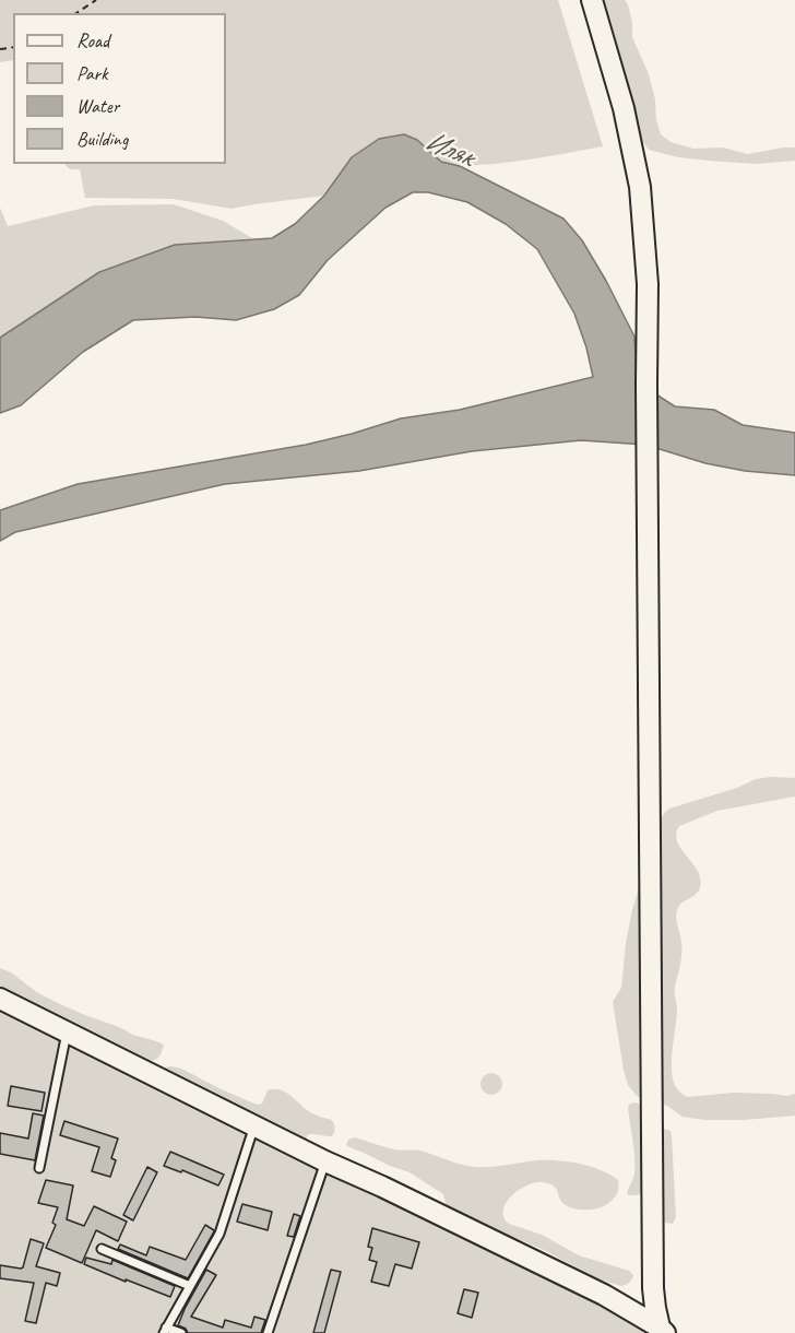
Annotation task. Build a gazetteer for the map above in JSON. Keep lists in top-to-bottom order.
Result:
{
  "water": ["Иляк"],
  "legend": [
    "Road",
    "Park",
    "Water",
    "Building"
  ]
}
